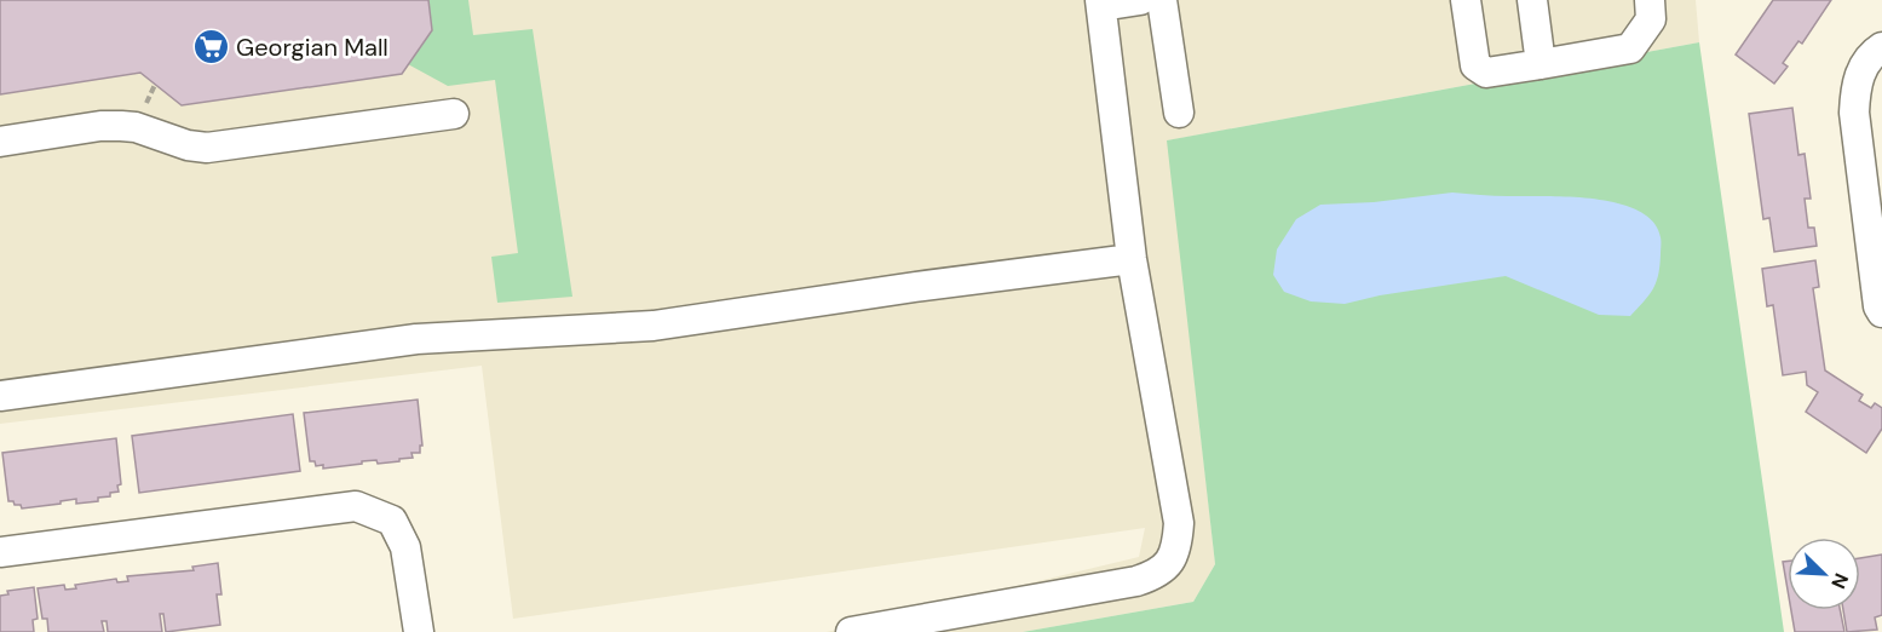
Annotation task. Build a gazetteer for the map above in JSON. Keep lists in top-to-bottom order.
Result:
{
  "places": {
    "supermarket": ["Georgian Mall"]
  },
  "north": "bottom right"
}
